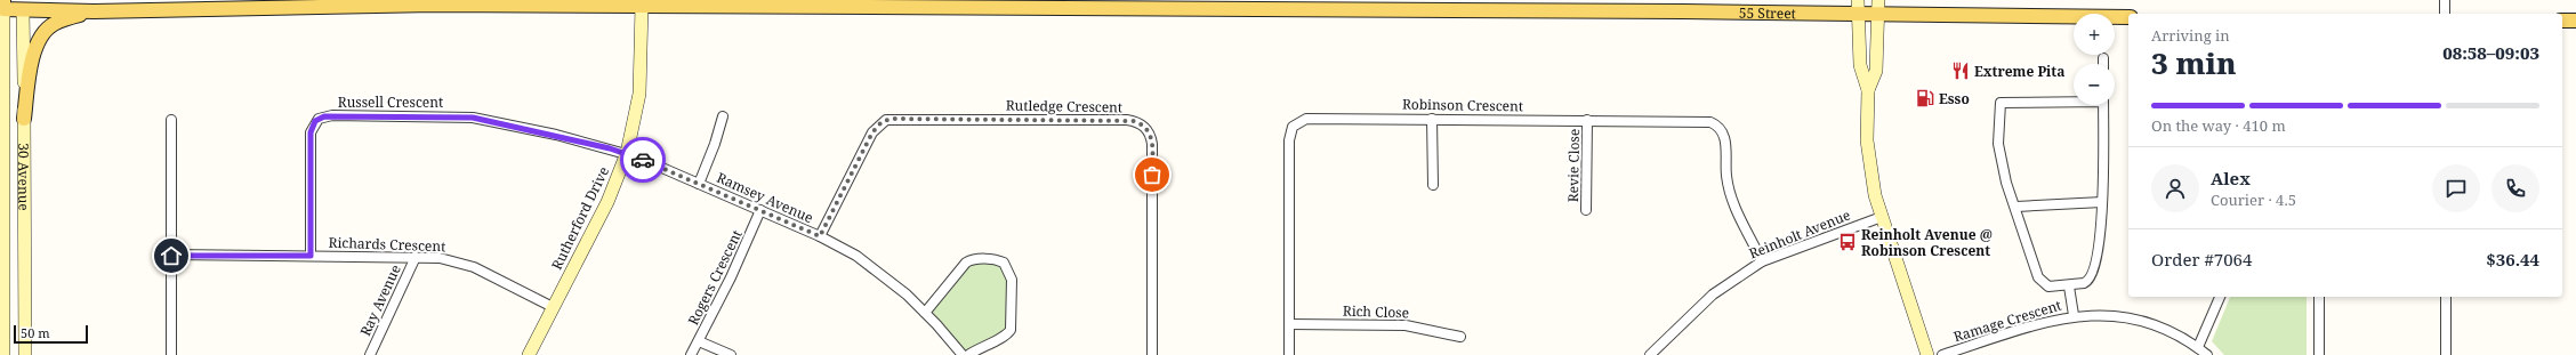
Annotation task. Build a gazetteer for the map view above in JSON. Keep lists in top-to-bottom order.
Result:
{
  "streets": {
    "main road": ["55 Street"],
    "street": [
      "Russell Crescent",
      "Robinson Crescent",
      "Rutledge Crescent",
      "Revie Close",
      "30 Avenue",
      "Ramsey Avenue",
      "Rutherford Drive",
      "Reinholt Avenue",
      "Richards Crescent",
      "Rogers Crescent",
      "Ray Avenue",
      "Rich Close",
      "Ramage Crescent"
    ]
  },
  "crossings": [
    ["55 Street", "30 Avenue"],
    ["55 Street", "Rutherford Drive"],
    ["Russell Crescent", "Ramsey Avenue"],
    ["Russell Crescent", "Rutherford Drive"],
    ["Russell Crescent", "Richards Crescent"],
    ["Robinson Crescent", "Revie Close"],
    ["Robinson Crescent", "Reinholt Avenue"],
    ["Robinson Crescent", "Rich Close"],
    ["Rutledge Crescent", "Ramsey Avenue"],
    ["Ramsey Avenue", "Rutherford Drive"],
    ["Ramsey Avenue", "Rogers Crescent"],
    ["Rutherford Drive", "Richards Crescent"],
    ["Richards Crescent", "Ray Avenue"]
  ],
  "places": {
    "restaurant": ["Extreme Pita"],
    "fuel station": ["Esso"],
    "bus stop": ["Reinholt Avenue @ Robinson Crescent"]
  },
  "scale_bar": "50 m",
  "page": {
    "map_buttons": ["+", "−"],
    "heading": ["3 min", "Arriving in", "08:58–09:03"],
    "panel": [
      "Alex",
      "Courier · 4.5",
      "Order #7064",
      "$36.44"
    ],
    "bar": "On the way · 410 m",
    "scale": "50 m"
  }
}
